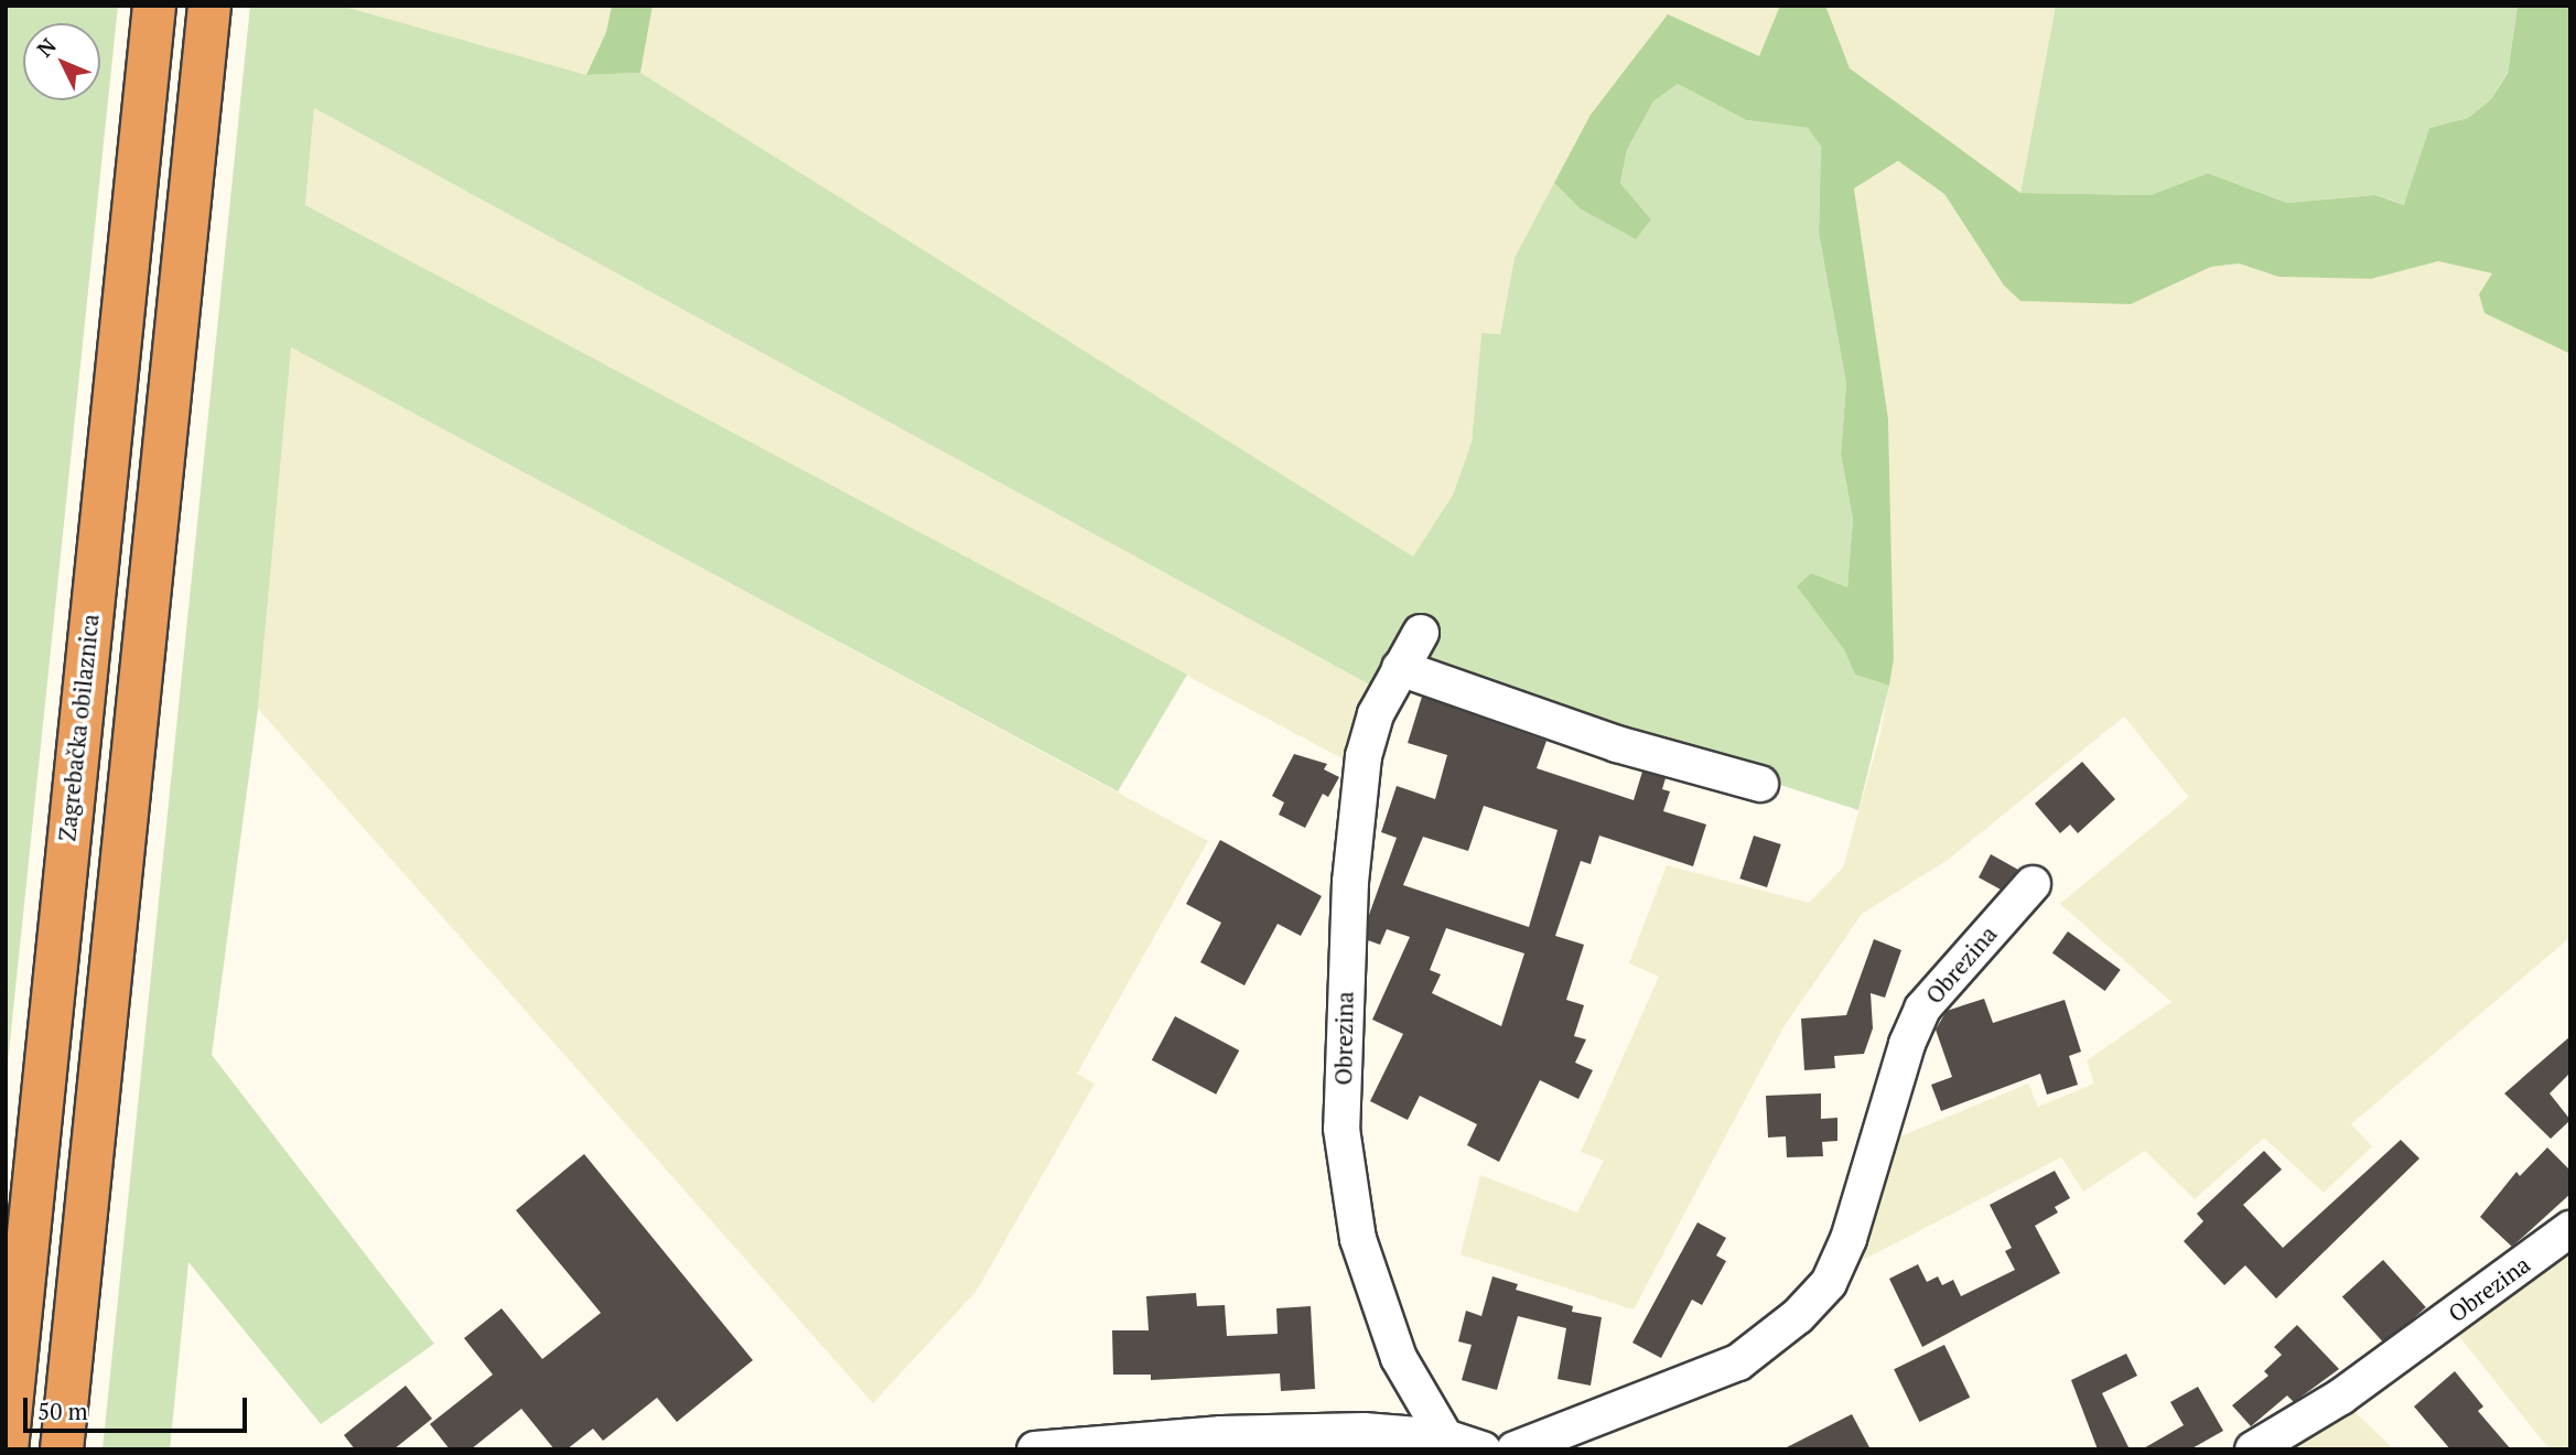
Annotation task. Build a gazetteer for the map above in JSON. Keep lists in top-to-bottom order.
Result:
{
  "streets": {
    "highway": ["Zagrebačka obilaznica"],
    "street": ["Obrezina"]
  },
  "scale_bar": "50 m",
  "north": "top left"
}
